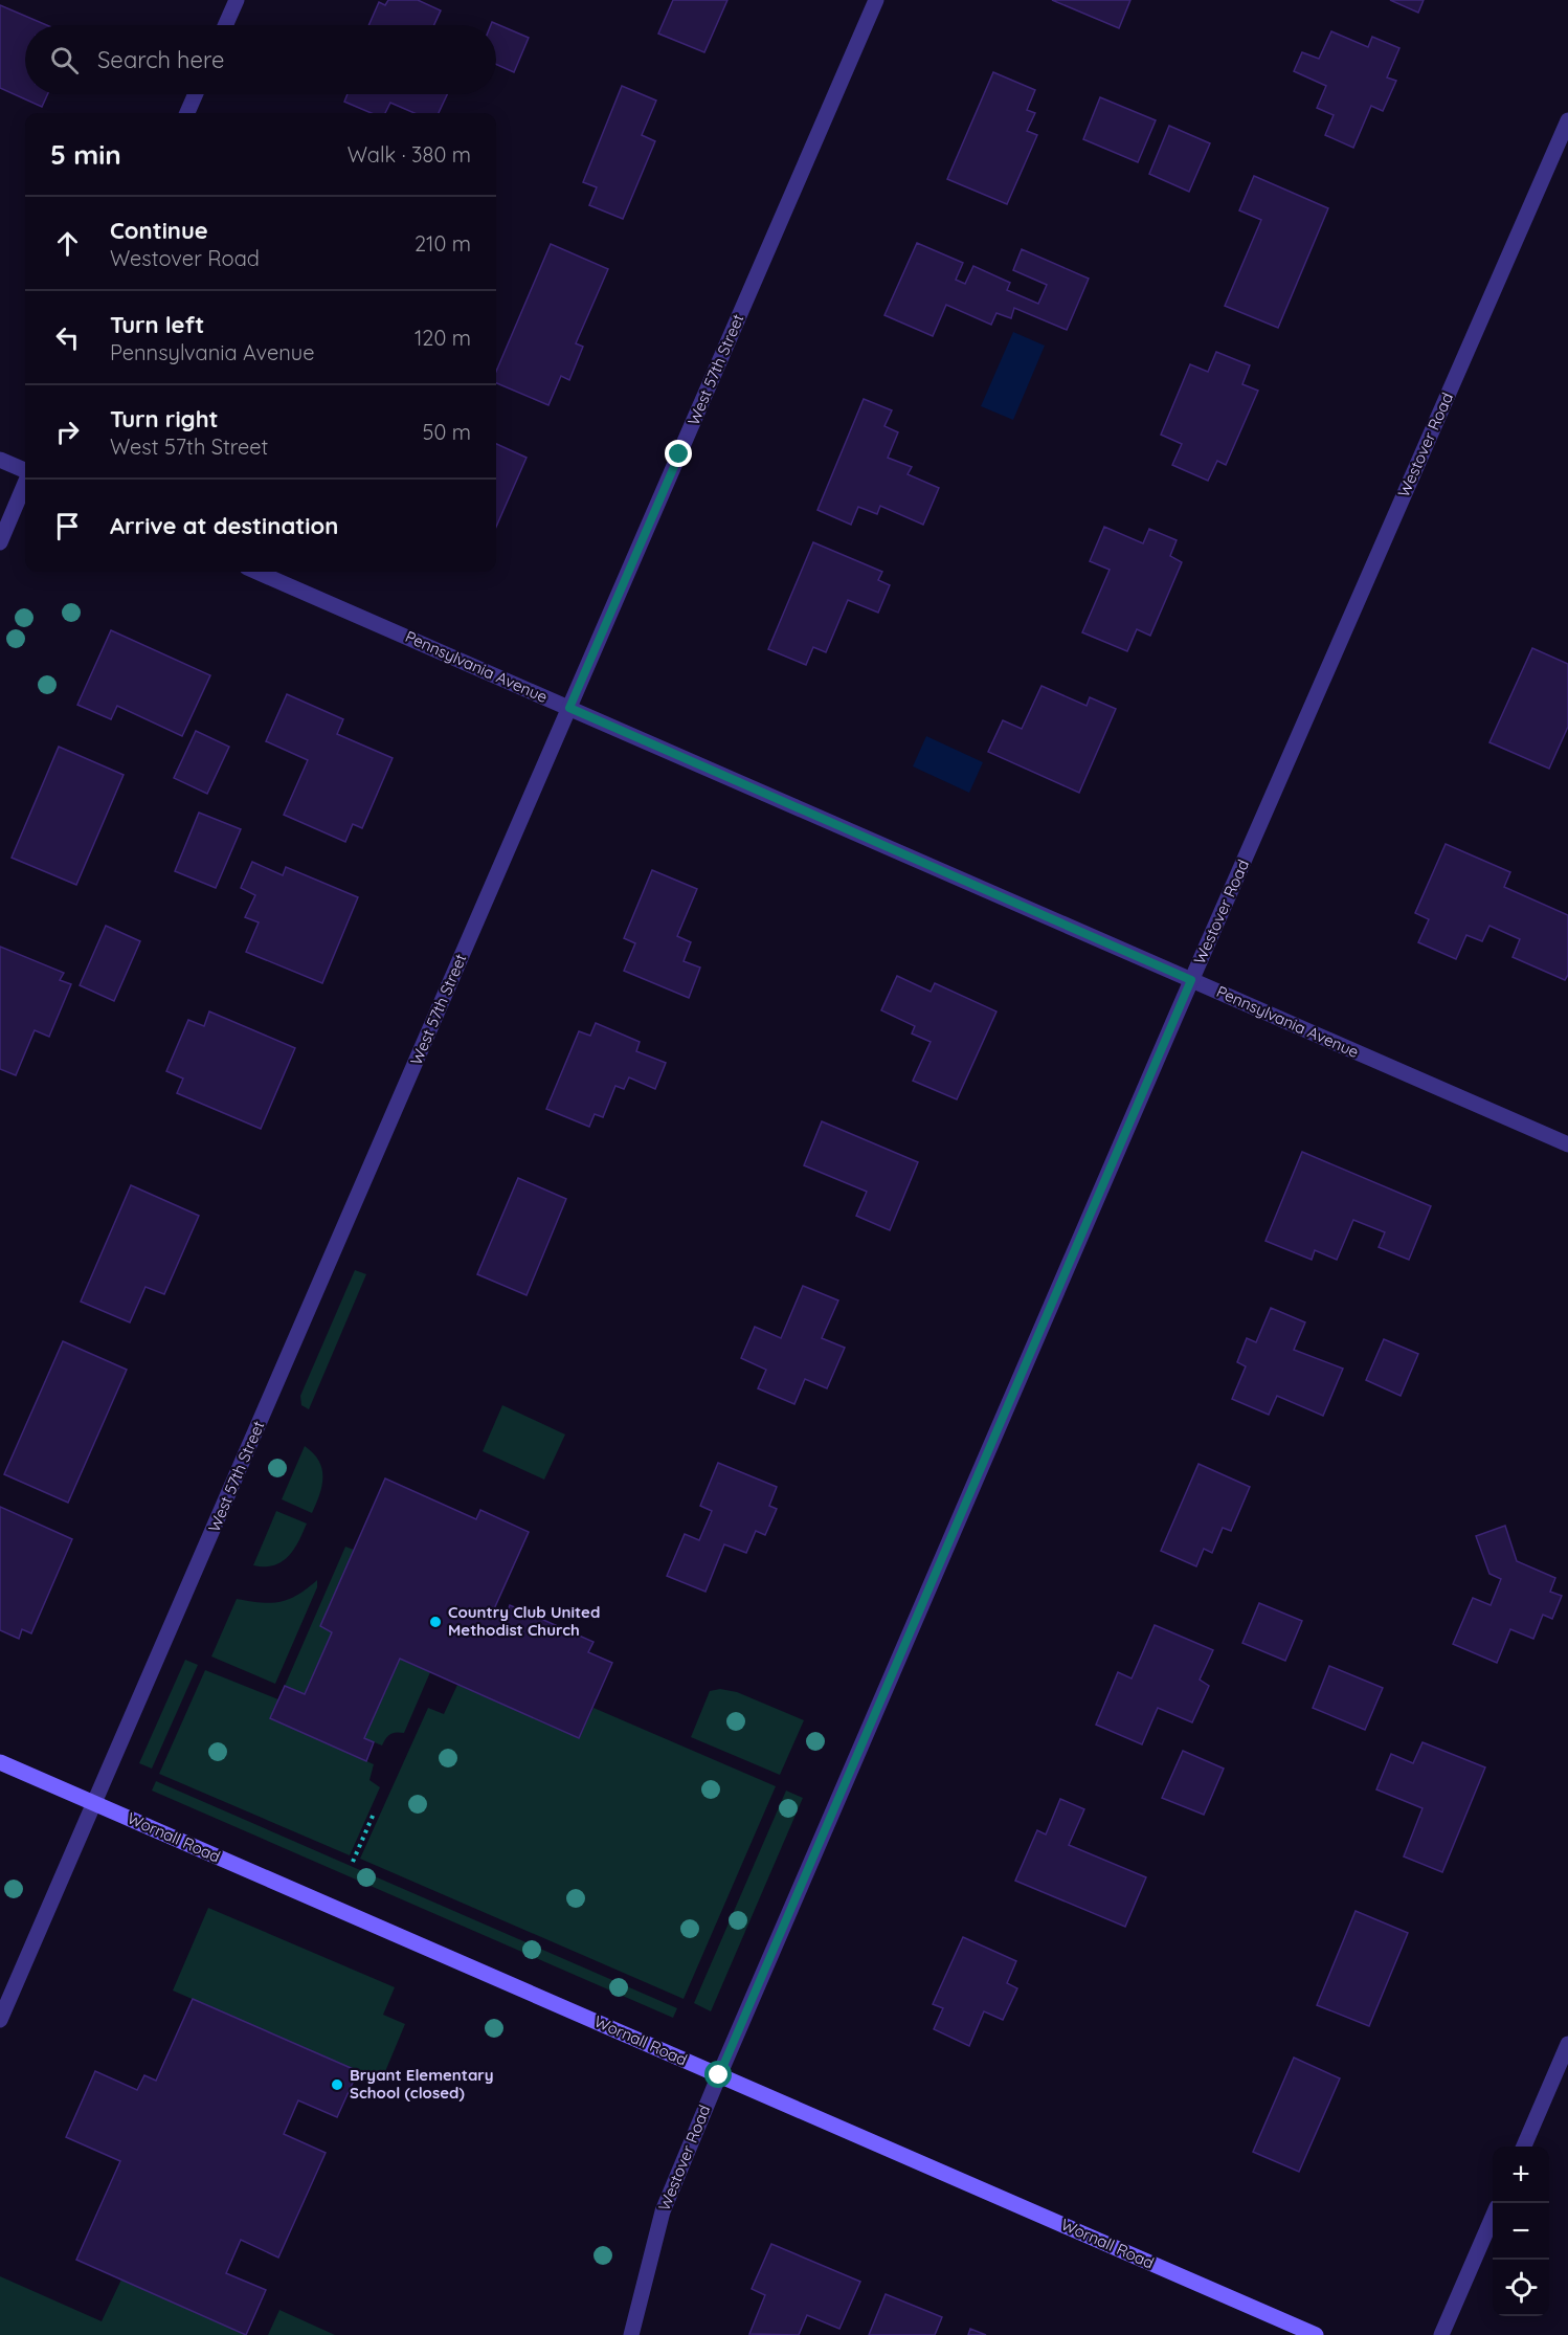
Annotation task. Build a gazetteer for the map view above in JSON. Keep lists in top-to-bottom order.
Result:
{
  "streets": {
    "main road": ["Wornall Road"],
    "street": ["West 57th Street", "Westover Road", "Pennsylvania Avenue"]
  },
  "crossings": [
    ["West 57th Street", "Pennsylvania Avenue"],
    ["West 57th Street", "Wornall Road"],
    ["Westover Road", "Pennsylvania Avenue"],
    ["Westover Road", "Wornall Road"]
  ],
  "places": ["Country Club United Methodist Church", "Bryant Elementary School (closed)"],
  "page": {
    "search": "Search here",
    "heading": ["5 min", "Walk · 380 m"],
    "list": [
      ["Continue", "Westover Road", "210 m"],
      ["Turn left", "Pennsylvania Avenue", "120 m"],
      ["Turn right", "West 57th Street", "50 m"],
      "Arrive at destination"
    ],
    "map_buttons": ["+", "−"]
  }
}
